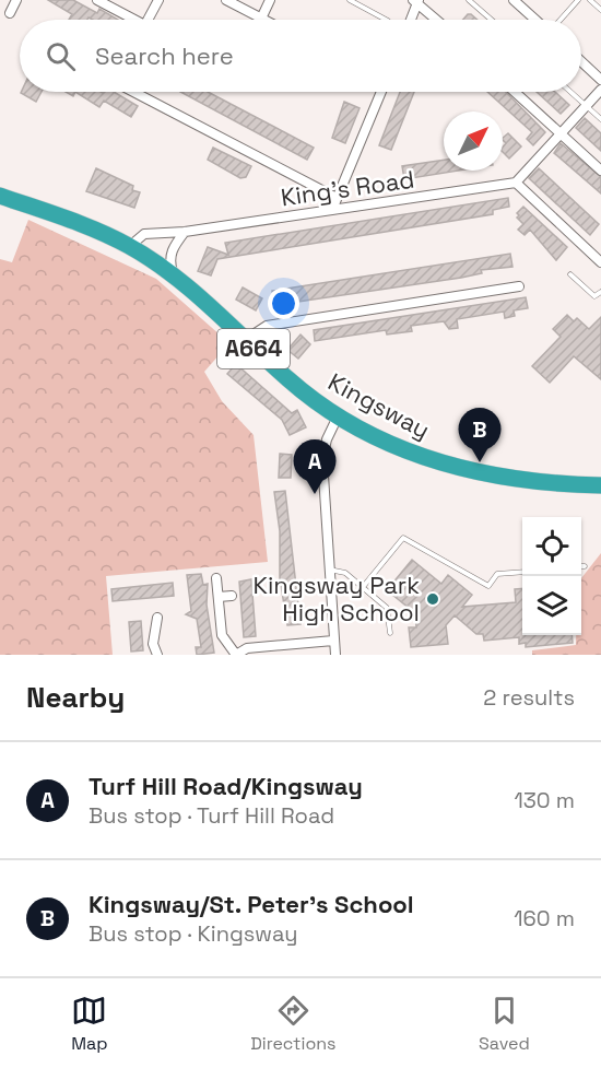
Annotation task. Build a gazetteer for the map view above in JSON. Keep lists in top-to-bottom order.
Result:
{
  "streets": {
    "highway": ["A664", "Kingsway"],
    "street": ["King's Road"]
  },
  "crossings": [
    ["King's Road", "Kingsway"]
  ],
  "places": ["Kingsway Park High School"],
  "north": "top right",
  "page": {
    "search": "Search here",
    "pins": ["B", "A"],
    "heading": ["Nearby", "2 results"],
    "list": [
      {
        "mark": "A",
        "name": "Turf Hill Road/Kingsway",
        "note": "Bus stop · Turf Hill Road",
        "value": "130 m"
      },
      {
        "mark": "B",
        "name": "Kingsway/St. Peter's School",
        "note": "Bus stop · Kingsway",
        "value": "160 m"
      }
    ],
    "nav": ["Map", "Directions", "Saved"]
  }
}
